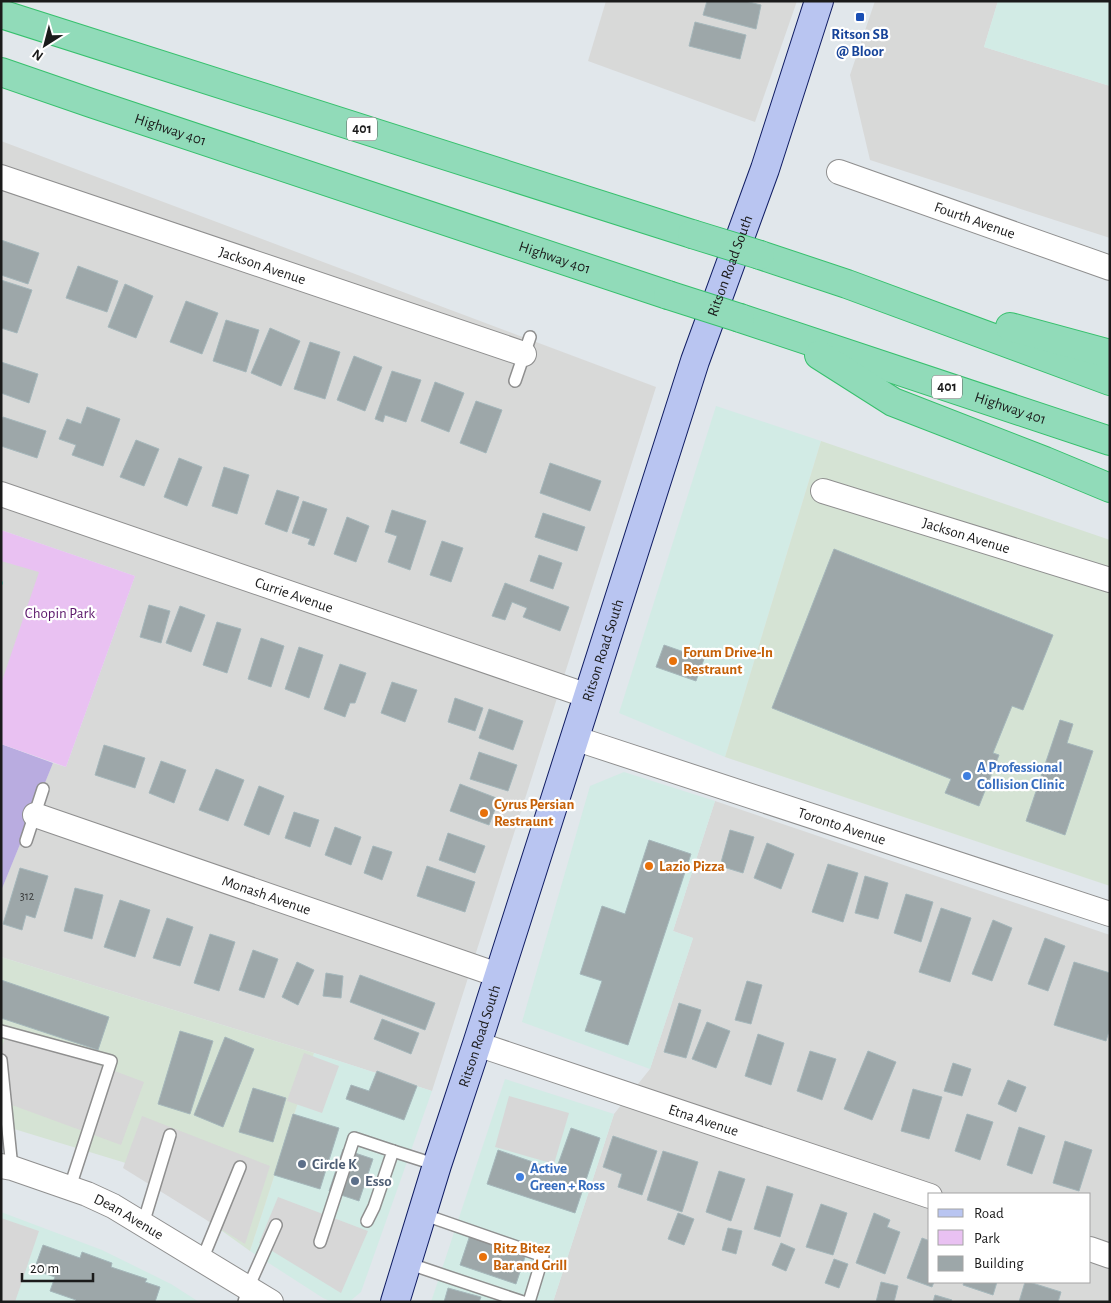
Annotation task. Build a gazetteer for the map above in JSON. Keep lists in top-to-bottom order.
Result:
{
  "streets": {
    "highway": ["401", "Highway 401"],
    "main road": ["Ritson Road South"],
    "street": [
      "Fourth Avenue",
      "Jackson Avenue",
      "Currie Avenue",
      "Toronto Avenue",
      "Monash Avenue",
      "Etna Avenue",
      "Dean Avenue"
    ]
  },
  "crossings": [
    ["Ritson Road South", "Currie Avenue"],
    ["Ritson Road South", "Toronto Avenue"],
    ["Ritson Road South", "Monash Avenue"],
    ["Ritson Road South", "Etna Avenue"]
  ],
  "parks": ["Chopin Park"],
  "places": {
    "transit": ["Ritson SB @ Bloor"],
    "other": [
      "Forum Drive-In Restraunt",
      "A Professional Collision Clinic",
      "Cyrus Persian Restraunt",
      "Lazio Pizza",
      "Circle K",
      "Active Green + Ross",
      "Esso",
      "Ritz Bitez Bar and Grill"
    ]
  },
  "house_numbers": ["312"],
  "legend": ["Road", "Park", "Building"],
  "scale_bar": "20 m",
  "north": "bottom left"
}
